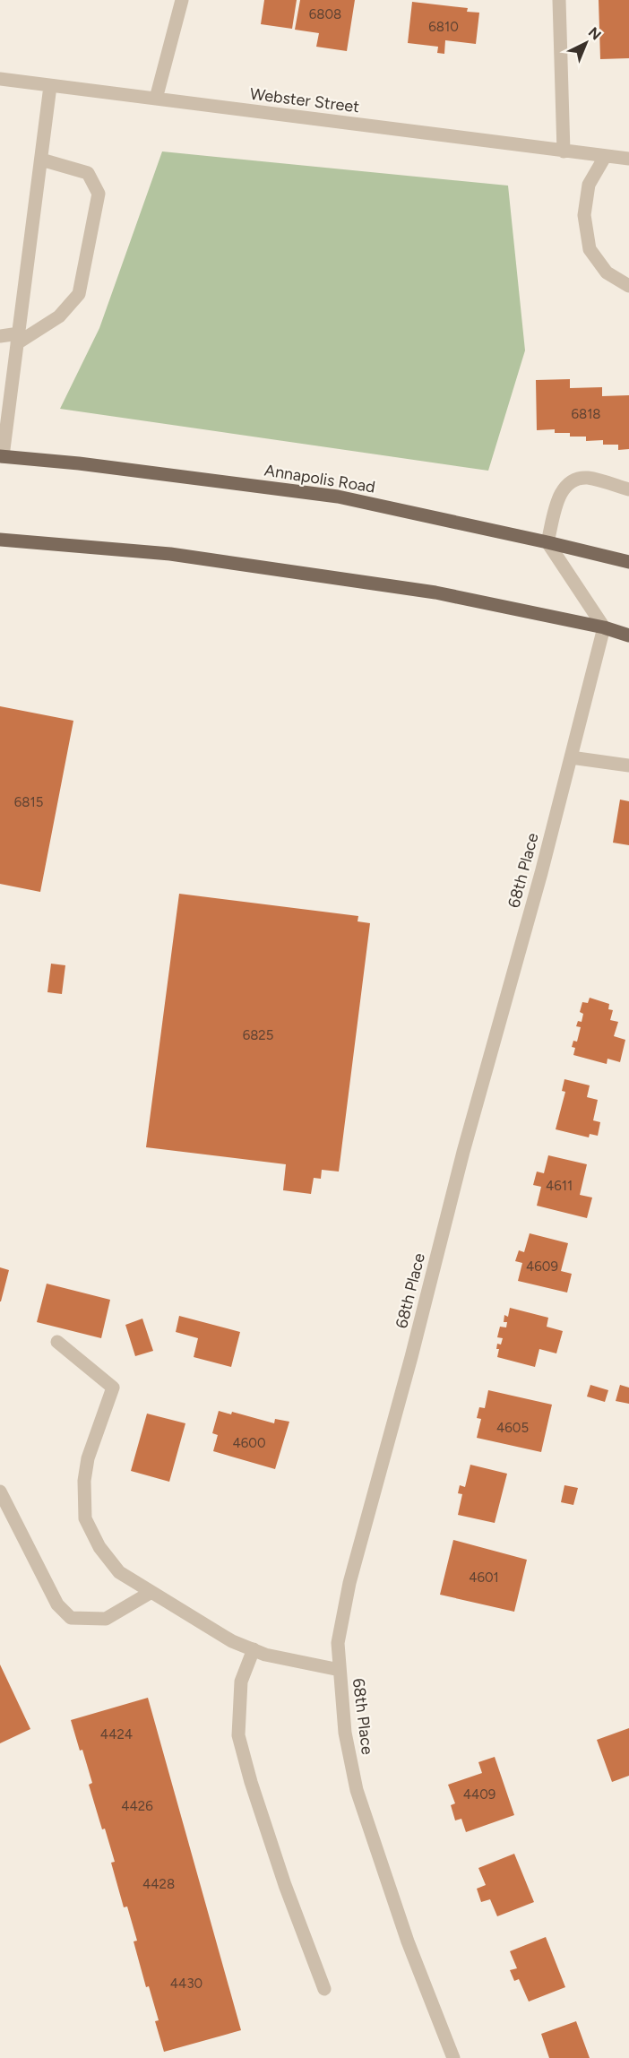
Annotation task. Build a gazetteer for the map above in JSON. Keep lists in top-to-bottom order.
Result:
{
  "streets": {
    "main road": ["Annapolis Road"],
    "street": ["Webster Street", "68th Place"]
  },
  "house_numbers": [
    "6808",
    "6810",
    "6818",
    "6815",
    "6825",
    "4611",
    "4609",
    "4605",
    "4600",
    "4601",
    "4424",
    "4409",
    "4426",
    "4428",
    "4430"
  ],
  "north": "top right"
}
